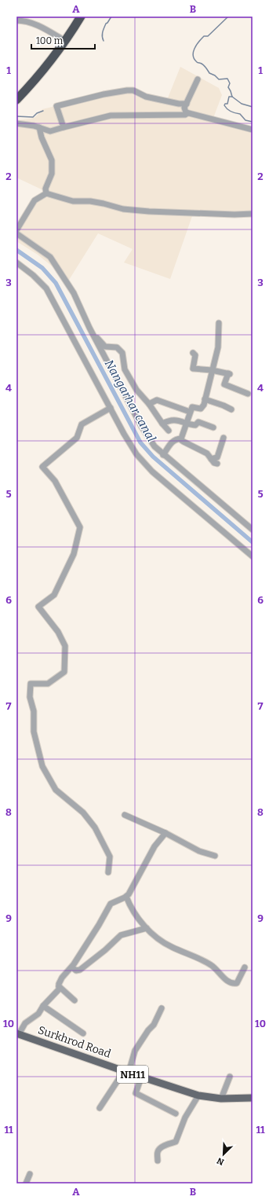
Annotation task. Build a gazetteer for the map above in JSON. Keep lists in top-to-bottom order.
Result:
{
  "streets": {
    "main road": ["Surkhrod Road", "NH11"]
  },
  "water": ["Nangarhar canal"],
  "scale_bar": "100 m",
  "north": "bottom left",
  "grid": {
    "columns": ["A", "B"],
    "rows": [
      "1",
      "2",
      "3",
      "4",
      "5",
      "6",
      "7",
      "8",
      "9",
      "10",
      "11"
    ]
  }
}
